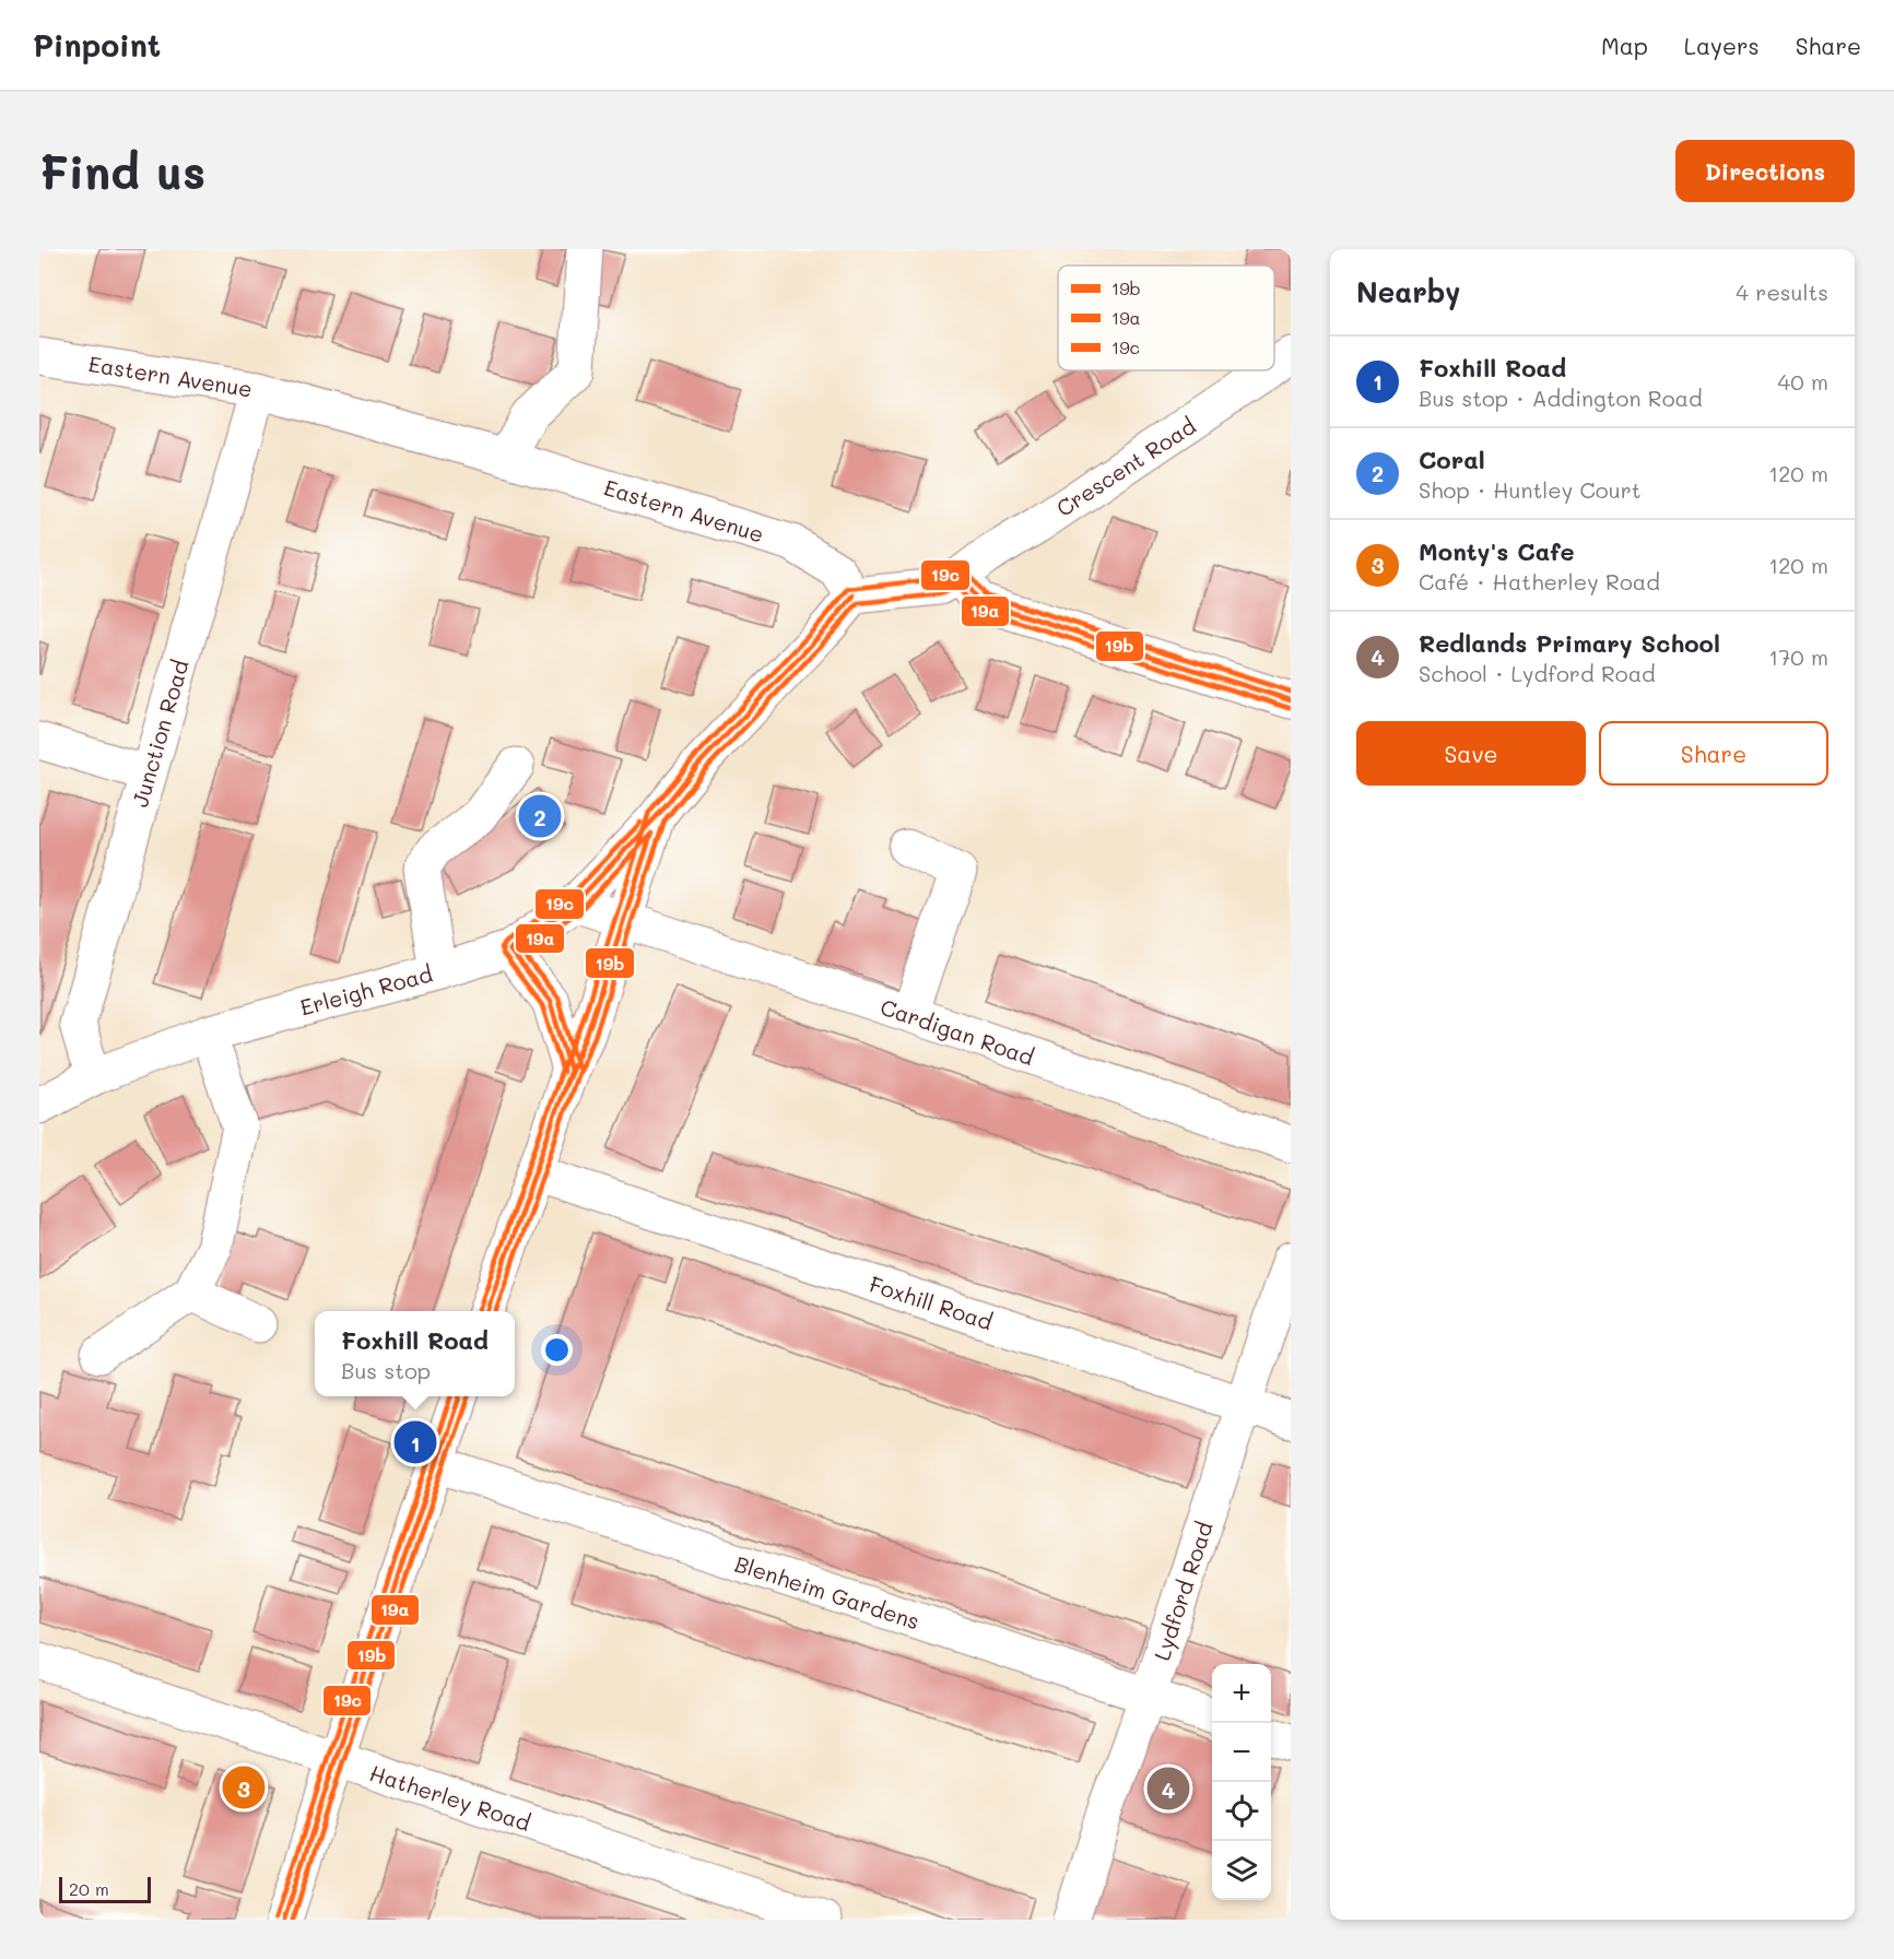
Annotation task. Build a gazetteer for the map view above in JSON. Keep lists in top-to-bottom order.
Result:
{
  "streets": {
    "street": [
      "Eastern Avenue",
      "Crescent Road",
      "Junction Road",
      "Erleigh Road",
      "Cardigan Road",
      "Foxhill Road",
      "Lydford Road",
      "Blenheim Gardens",
      "Hatherley Road"
    ]
  },
  "crossings": [
    ["Eastern Avenue", "Junction Road"],
    ["Eastern Avenue", "Erleigh Road"],
    ["Junction Road", "Erleigh Road"],
    ["Erleigh Road", "Cardigan Road"],
    ["Foxhill Road", "Lydford Road"],
    ["Lydford Road", "Blenheim Gardens"]
  ],
  "lines": ["transit line 19c", "transit line 19b", "transit line 19a"],
  "legend": ["19b", "19a", "19c"],
  "scale_bar": "20 m",
  "page": {
    "header": "Pinpoint",
    "nav": ["Map", "Layers", "Share"],
    "buttons": [
      "Directions",
      ["Save", "Share"]
    ],
    "title": "Find us",
    "heading": ["Nearby", "4 results"],
    "list": [
      {
        "mark": "1",
        "name": "Foxhill Road",
        "note": "Bus stop · Addington Road",
        "value": "40 m"
      },
      {
        "mark": "2",
        "name": "Coral",
        "note": "Shop · Huntley Court",
        "value": "120 m"
      },
      {
        "mark": "3",
        "name": "Monty's Cafe",
        "note": "Café · Hatherley Road",
        "value": "120 m"
      },
      {
        "mark": "4",
        "name": "Redlands Primary School",
        "note": "School · Lydford Road",
        "value": "170 m"
      }
    ],
    "pins": [
      "2",
      "1",
      "3",
      "4"
    ],
    "popup": ["Foxhill Road", "Bus stop"],
    "map_buttons": ["+", "−"],
    "scale": "20 m"
  }
}
